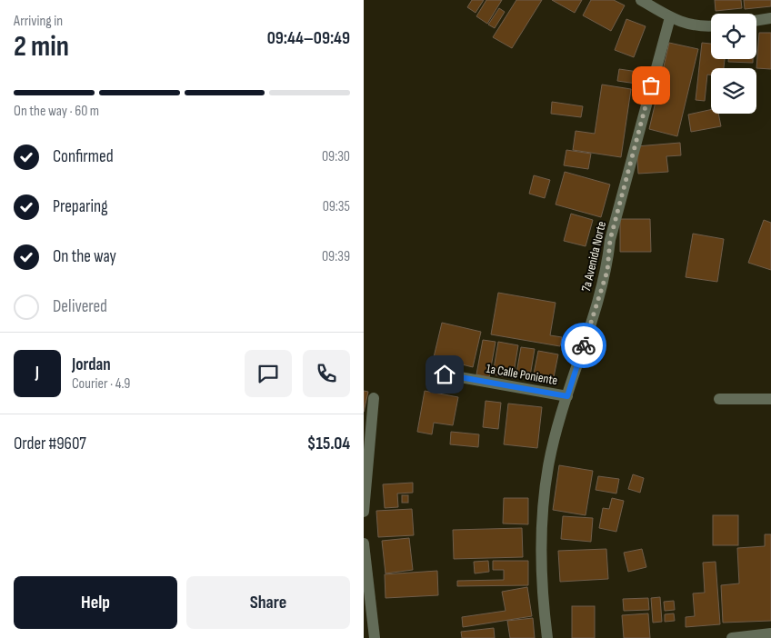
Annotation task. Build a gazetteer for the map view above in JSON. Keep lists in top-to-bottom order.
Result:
{
  "streets": {
    "street": ["7a Avenida Norte", "1a Calle Poniente"]
  },
  "crossings": [
    ["7a Avenida Norte", "1a Calle Poniente"]
  ],
  "page": {
    "heading": ["2 min", "Arriving in", "09:44–09:49"],
    "panel": [
      "Jordan",
      "Courier · 4.9",
      "Order #9607",
      "$15.04"
    ],
    "bar": "On the way · 60 m",
    "list": [
      ["Confirmed", "09:30"],
      ["Preparing", "09:35"],
      ["On the way", "09:39"],
      "Delivered"
    ],
    "round": "J",
    "buttons": ["Help", "Share"]
  }
}
